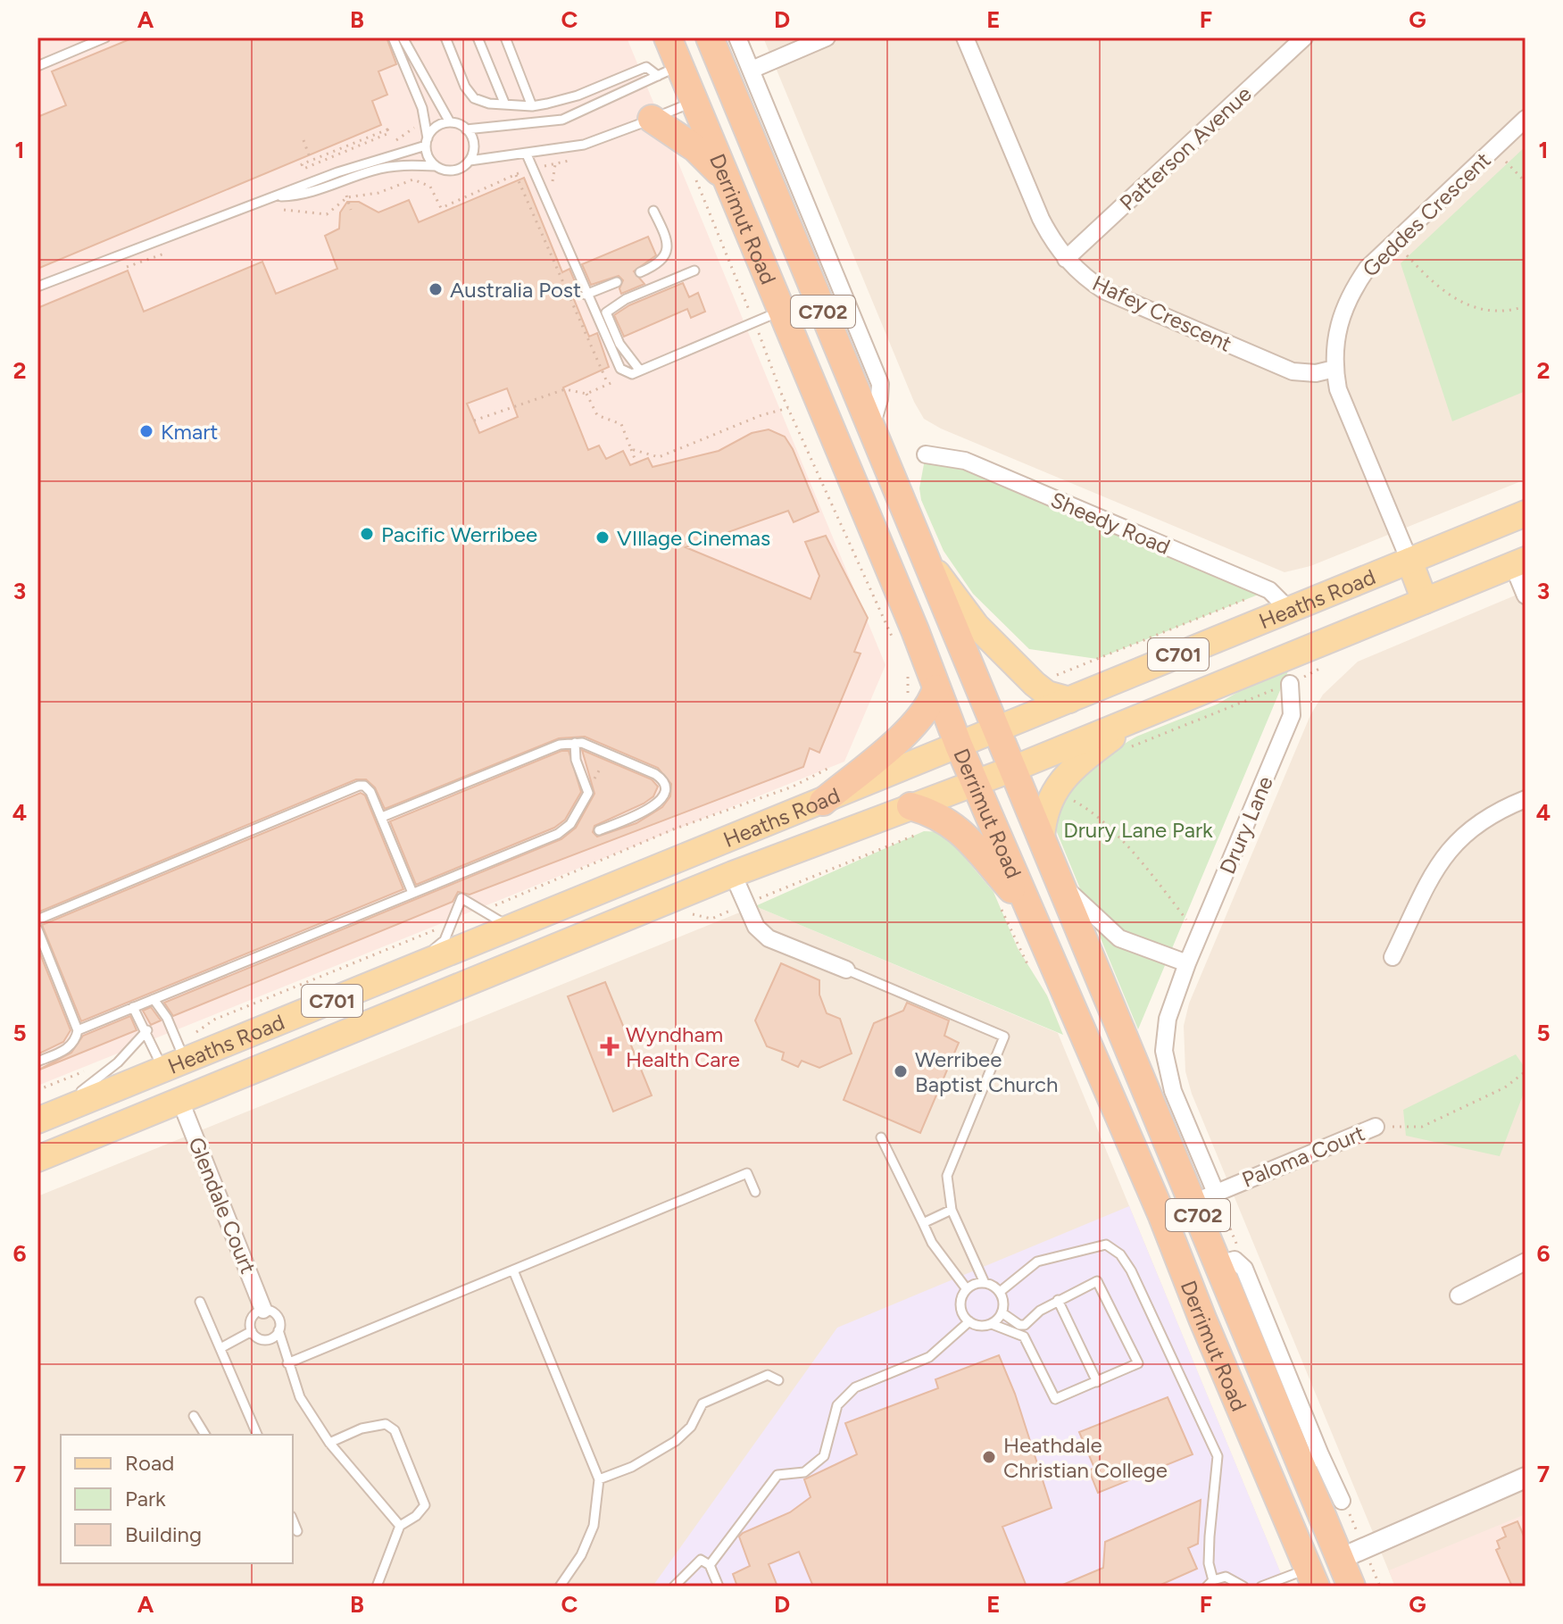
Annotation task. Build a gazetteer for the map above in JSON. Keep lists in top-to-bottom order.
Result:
{
  "streets": {
    "highway": ["Derrimut Road", "C702"],
    "main road": ["Heaths Road", "C701"],
    "street": [
      "Patterson Avenue",
      "Geddes Crescent",
      "Hafey Crescent",
      "Sheedy Road",
      "Drury Lane",
      "Paloma Court",
      "Glendale Court"
    ]
  },
  "crossings": [
    ["Patterson Avenue", "Hafey Crescent"],
    ["Geddes Crescent", "Hafey Crescent"],
    ["Geddes Crescent", "Heaths Road"],
    ["Derrimut Road", "Heaths Road"],
    ["Derrimut Road", "Drury Lane"],
    ["Derrimut Road", "Paloma Court"],
    ["Sheedy Road", "Heaths Road"],
    ["Heaths Road", "Glendale Court"],
    ["Drury Lane", "Paloma Court"]
  ],
  "parks": ["Drury Lane Park"],
  "places": {
    "other": [
      "Australia Post",
      "Kmart",
      "Pacific Werribee",
      "VIllage Cinemas",
      "Werribee Baptist Church",
      "Heathdale Christian College"
    ],
    "health": ["Wyndham Health Care"]
  },
  "legend": ["Road", "Park", "Building"],
  "grid": {
    "columns": [
      "A",
      "B",
      "C",
      "D",
      "E",
      "F",
      "G"
    ],
    "rows": [
      "1",
      "2",
      "3",
      "4",
      "5",
      "6",
      "7"
    ]
  }
}
